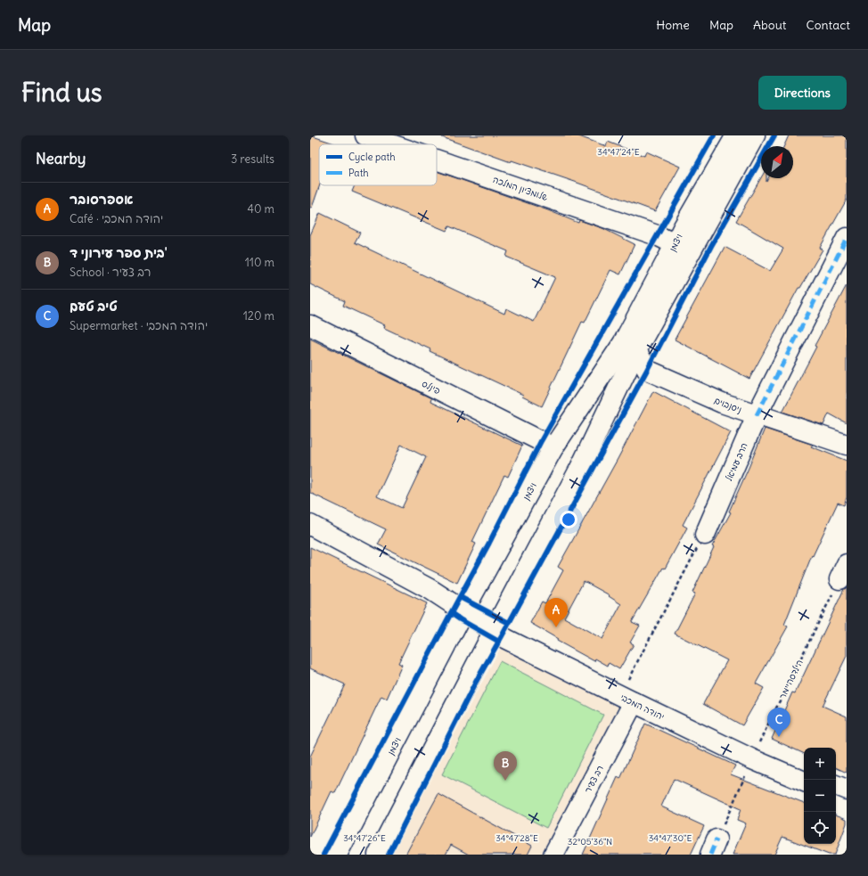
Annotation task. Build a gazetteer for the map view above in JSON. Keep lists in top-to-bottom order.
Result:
{
  "streets": {
    "street": [
      "שלומציון המלכה",
      "ויצמן",
      "פינלס",
      "ניסנבוים",
      "הרב עמיאל",
      "יהודה המכבי",
      "רב צעיר"
    ],
    "path": ["הילדסהיימר"]
  },
  "crossings": [
    ["שלומציון המלכה", "ויצמן"],
    ["ויצמן", "פינלס"],
    ["ויצמן", "ניסנבוים"],
    ["ויצמן", "יהודה המכבי"],
    ["ניסנבוים", "הרב עמיאל"],
    ["הילדסהיימר", "יהודה המכבי"],
    ["יהודה המכבי", "רב צעיר"]
  ],
  "legend": ["Cycle path", "Path"],
  "north": "top right",
  "page": {
    "header": "Map",
    "nav": [
      "Home",
      "Map",
      "About",
      "Contact"
    ],
    "buttons": "Directions",
    "title": "Find us",
    "heading": ["Nearby", "3 results"],
    "list": [
      {
        "mark": "A",
        "name": "אספרסובר",
        "note": "Café · יהודה המכבי",
        "value": "40 m"
      },
      {
        "mark": "B",
        "name": "בית ספר עירוני ד'",
        "note": "School · רב צעיר",
        "value": "110 m"
      },
      {
        "mark": "C",
        "name": "טיב טעם",
        "note": "Supermarket · יהודה המכבי",
        "value": "120 m"
      }
    ],
    "pins": ["A", "C", "B"],
    "map_buttons": ["+", "−"]
  },
  "coordinates": [
    "34°47'24\"E",
    "34°47'26\"E",
    "34°47'28\"E",
    "34°47'30\"E",
    "32°05'36\"N"
  ]
}
